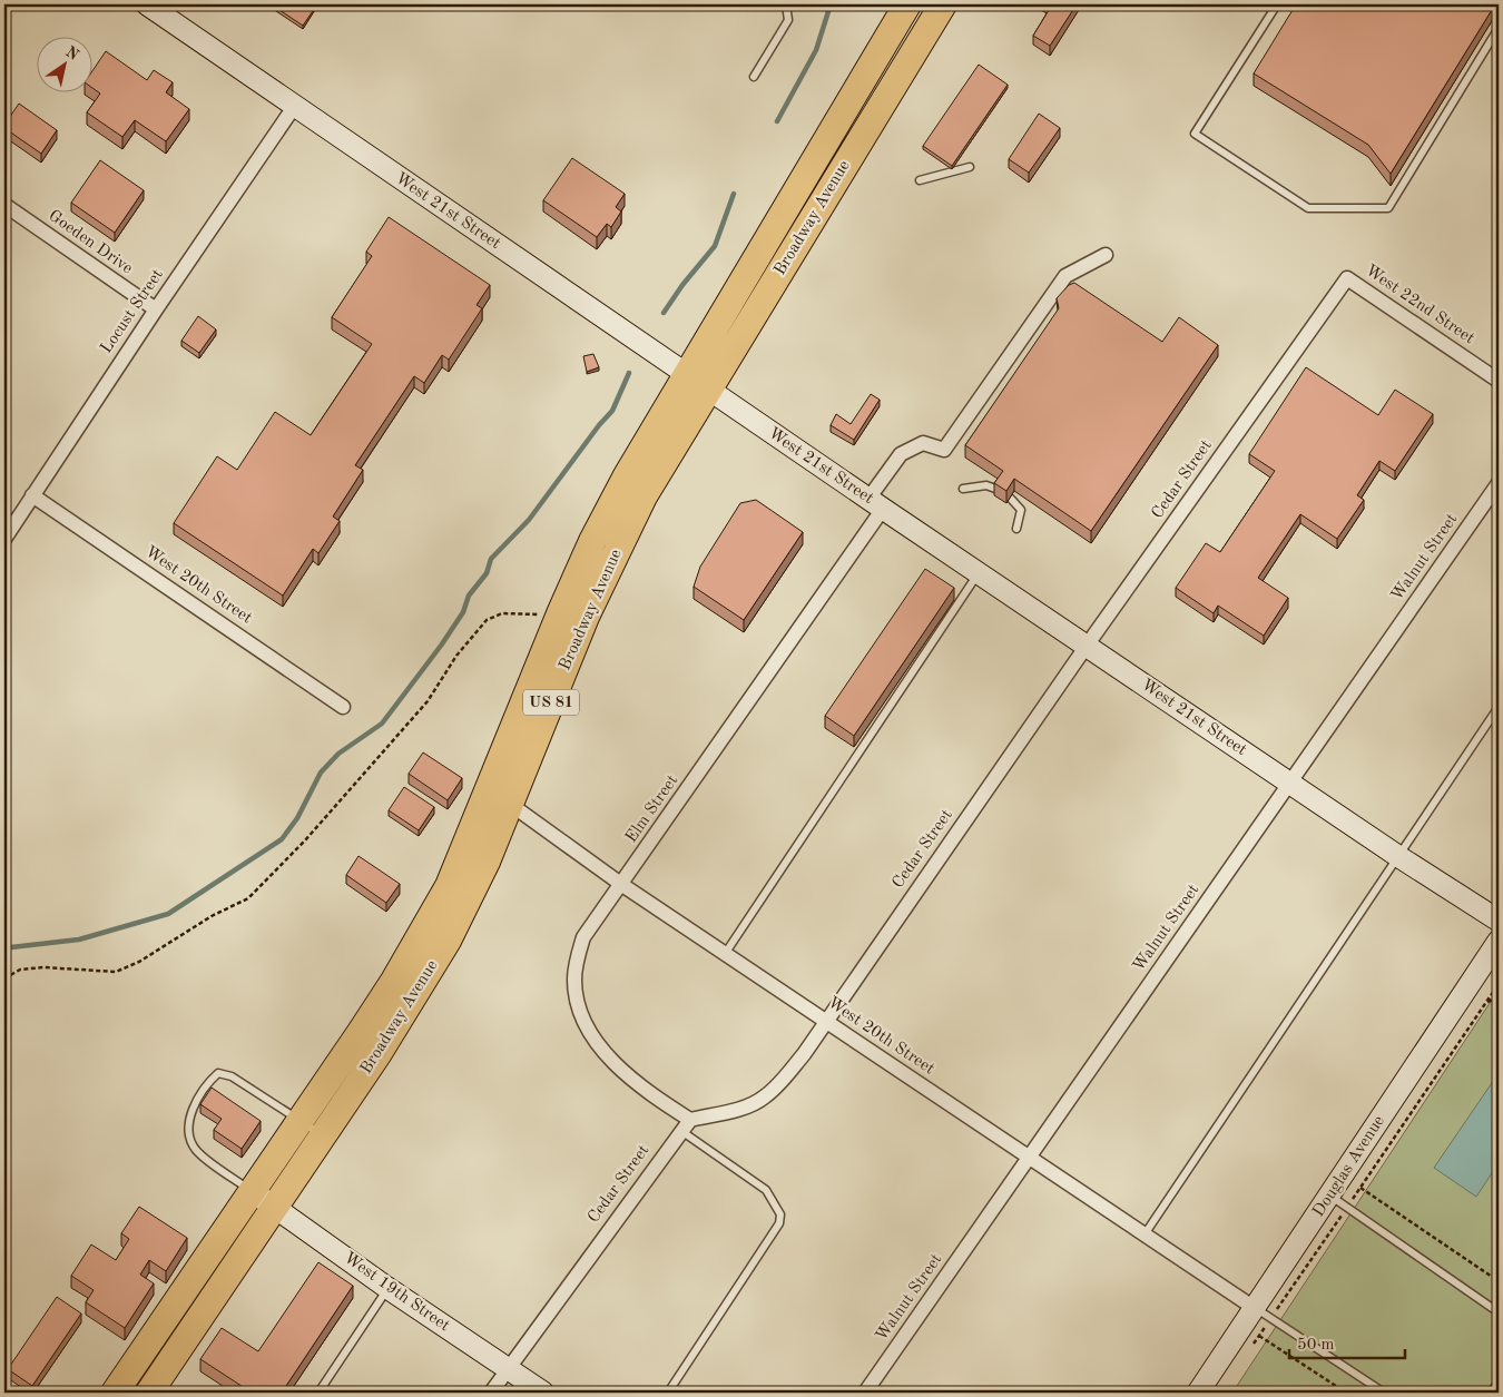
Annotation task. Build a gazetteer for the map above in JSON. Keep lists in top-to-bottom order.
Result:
{
  "streets": {
    "highway": ["Broadway Avenue", "US 81"],
    "street": [
      "West 21st Street",
      "Goeden Drive",
      "West 22nd Street",
      "Locust Street",
      "Cedar Street",
      "Walnut Street",
      "West 20th Street",
      "Elm Street",
      "Douglas Avenue",
      "West 19th Street"
    ]
  },
  "crossings": [
    ["West 21st Street", "Broadway Avenue"],
    ["West 21st Street", "Locust Street"],
    ["West 21st Street", "Cedar Street"],
    ["West 21st Street", "Walnut Street"],
    ["West 21st Street", "Elm Street"],
    ["Broadway Avenue", "West 20th Street"],
    ["Broadway Avenue", "West 19th Street"],
    ["Goeden Drive", "Locust Street"],
    ["West 22nd Street", "Cedar Street"],
    ["Locust Street", "West 20th Street"],
    ["Cedar Street", "West 20th Street"],
    ["Cedar Street", "Elm Street"],
    ["Cedar Street", "West 19th Street"],
    ["Walnut Street", "West 20th Street"],
    ["West 20th Street", "Elm Street"],
    ["West 20th Street", "Douglas Avenue"]
  ],
  "scale_bar": "50 m",
  "north": "top right"
}
